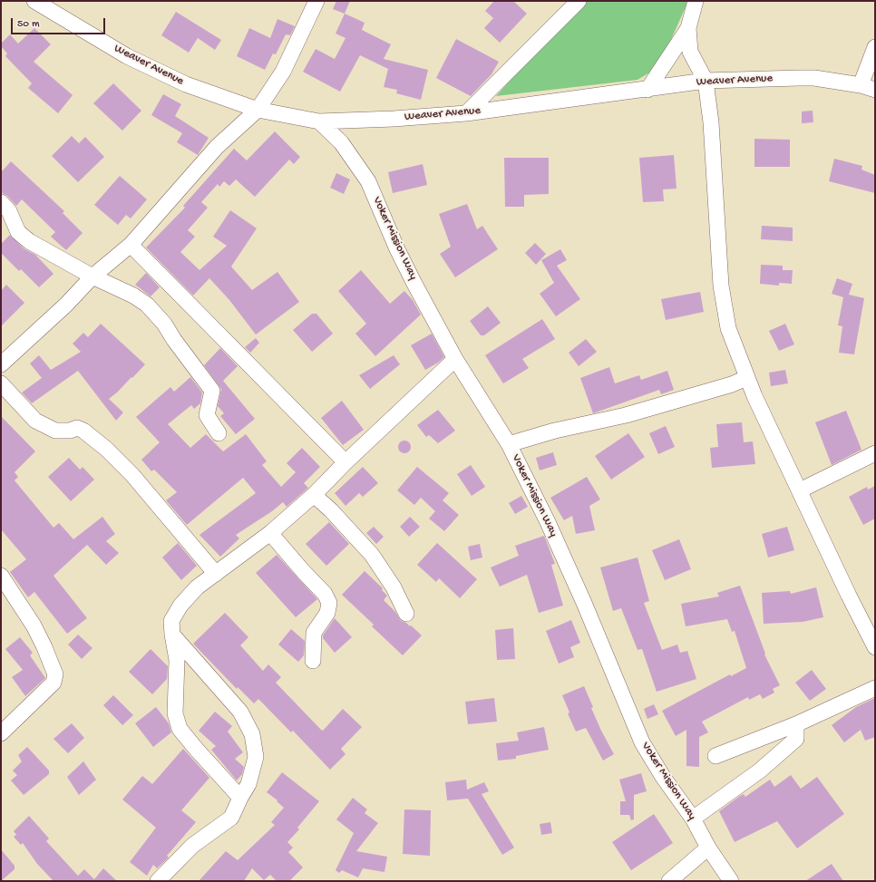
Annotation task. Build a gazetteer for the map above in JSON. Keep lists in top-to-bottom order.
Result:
{
  "streets": {
    "street": ["Weaver Avenue", "Voker Mission Way"]
  },
  "crossings": [
    ["Weaver Avenue", "Voker Mission Way"]
  ],
  "scale_bar": "50 m"
}
